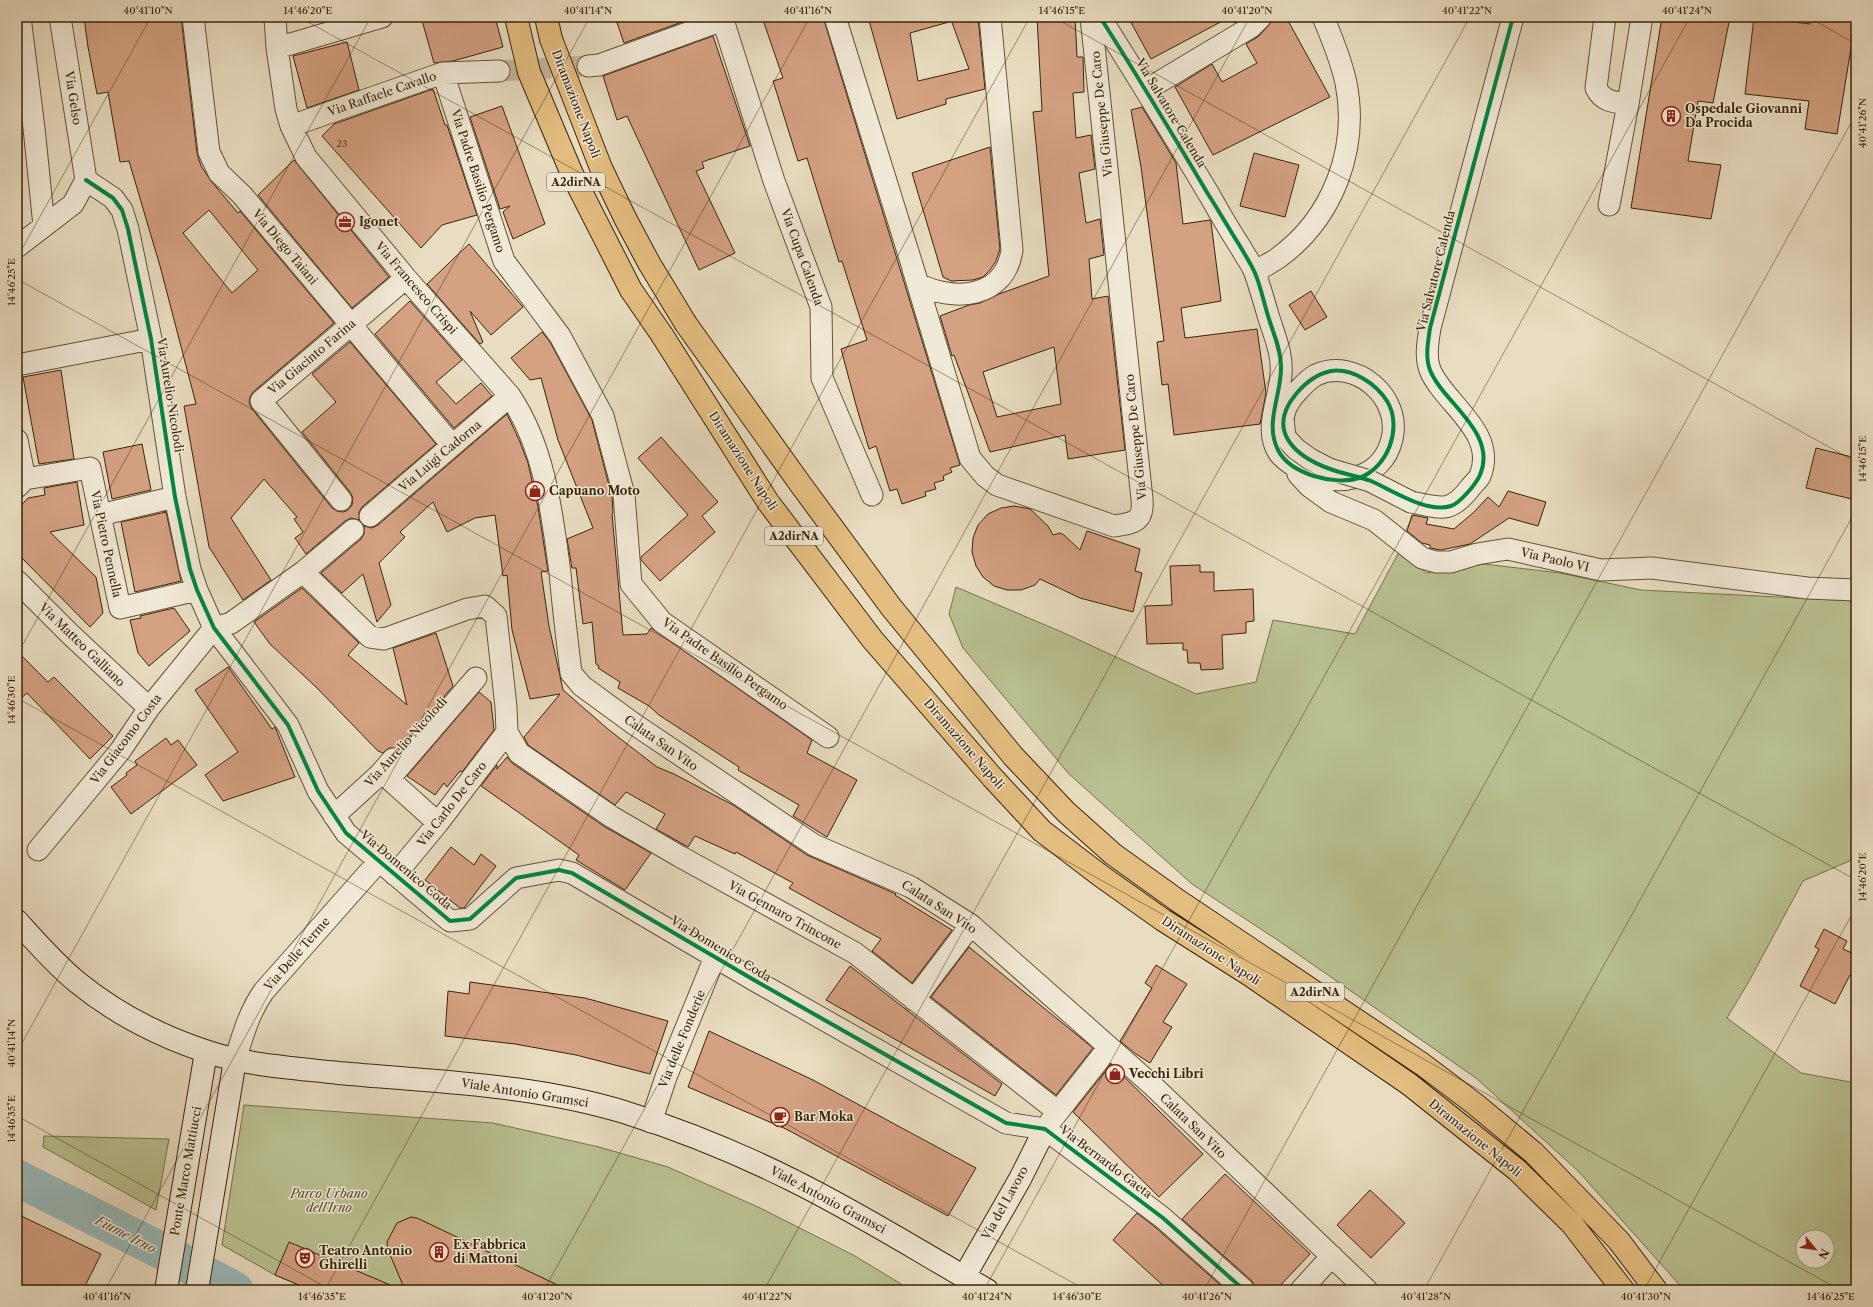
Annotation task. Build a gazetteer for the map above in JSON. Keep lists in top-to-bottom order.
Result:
{
  "streets": {
    "highway": ["Diramazione Napoli", "A2dirNA"],
    "main road": ["Viale Antonio Gramsci", "Ponte Marco Mattiucci", "Via del Lavoro"],
    "street": [
      "Via Raffaele Cavallo",
      "Via Gelso",
      "Via Salvatore Calenda",
      "Via Giuseppe De Caro",
      "Via Padre Basilio Pergamo",
      "Via Diego Taiani",
      "Via Cupa Calenda",
      "Via Francesco Crispi",
      "Via Giacinto Farina",
      "Via Aurelio Nicolodi",
      "Via Luigi Cadorna",
      "Via Pietro Pennella",
      "Via Paolo VI",
      "Via Matteo Galliano",
      "Via Giacomo Costa",
      "Calata San Vito",
      "Via Carlo De Caro",
      "Via Domenico Coda",
      "Via Gennaro Trincone",
      "Via Delle Terme",
      "Via delle Fonderie",
      "Via Bernardo Gaeta"
    ]
  },
  "crossings": [
    ["Via Raffaele Cavallo", "Via Padre Basilio Pergamo"],
    ["Via Raffaele Cavallo", "Via Francesco Crispi"],
    ["Via Gelso", "Via Aurelio Nicolodi"],
    ["Via Salvatore Calenda", "Via Paolo VI"],
    ["Via Diego Taiani", "Via Giacinto Farina"],
    ["Via Diego Taiani", "Via Luigi Cadorna"],
    ["Via Francesco Crispi", "Via Giacinto Farina"],
    ["Via Francesco Crispi", "Via Luigi Cadorna"],
    ["Via Francesco Crispi", "Calata San Vito"],
    ["Via Aurelio Nicolodi", "Via Pietro Pennella"],
    ["Via Aurelio Nicolodi", "Via Giacomo Costa"],
    ["Via Aurelio Nicolodi", "Via Carlo De Caro"],
    ["Via Aurelio Nicolodi", "Via Domenico Coda"],
    ["Via Matteo Galliano", "Via Giacomo Costa"],
    ["Via Giacomo Costa", "Via Domenico Coda"],
    ["Via Carlo De Caro", "Via Domenico Coda"],
    ["Via Carlo De Caro", "Via Gennaro Trincone"],
    ["Via Domenico Coda", "Via Delle Terme"],
    ["Via Domenico Coda", "Via delle Fonderie"],
    ["Via Domenico Coda", "Via Bernardo Gaeta"],
    ["Via Delle Terme", "Viale Antonio Gramsci"],
    ["Via delle Fonderie", "Viale Antonio Gramsci"],
    ["Viale Antonio Gramsci", "Ponte Marco Mattiucci"],
    ["Viale Antonio Gramsci", "Via del Lavoro"],
    ["Via Bernardo Gaeta", "Via del Lavoro"]
  ],
  "water": ["Fiume Irno"],
  "parks": ["Parco Urbano dell'Irno"],
  "places": {
    "building": ["Ospedale Giovanni Da Procida", "Ex Fabbrica di Mattoni"],
    "office": ["Igonet"],
    "shop": ["Capuano Moto", "Vecchi Libri"],
    "cafe": ["Bar Moka"],
    "theatre": ["Teatro Antonio Ghirelli"]
  },
  "house_numbers": ["23"],
  "north": "bottom right",
  "coordinates": [
    "40°41'10\"N",
    "14°46'20\"E",
    "40°41'14\"N",
    "40°41'16\"N",
    "14°46'15\"E",
    "40°41'20\"N",
    "40°41'22\"N",
    "40°41'24\"N",
    "40°41'26\"N",
    "14°46'25\"E",
    "14°46'30\"E",
    "14°46'35\"E",
    "40°41'28\"N",
    "40°41'30\"N"
  ]
}
